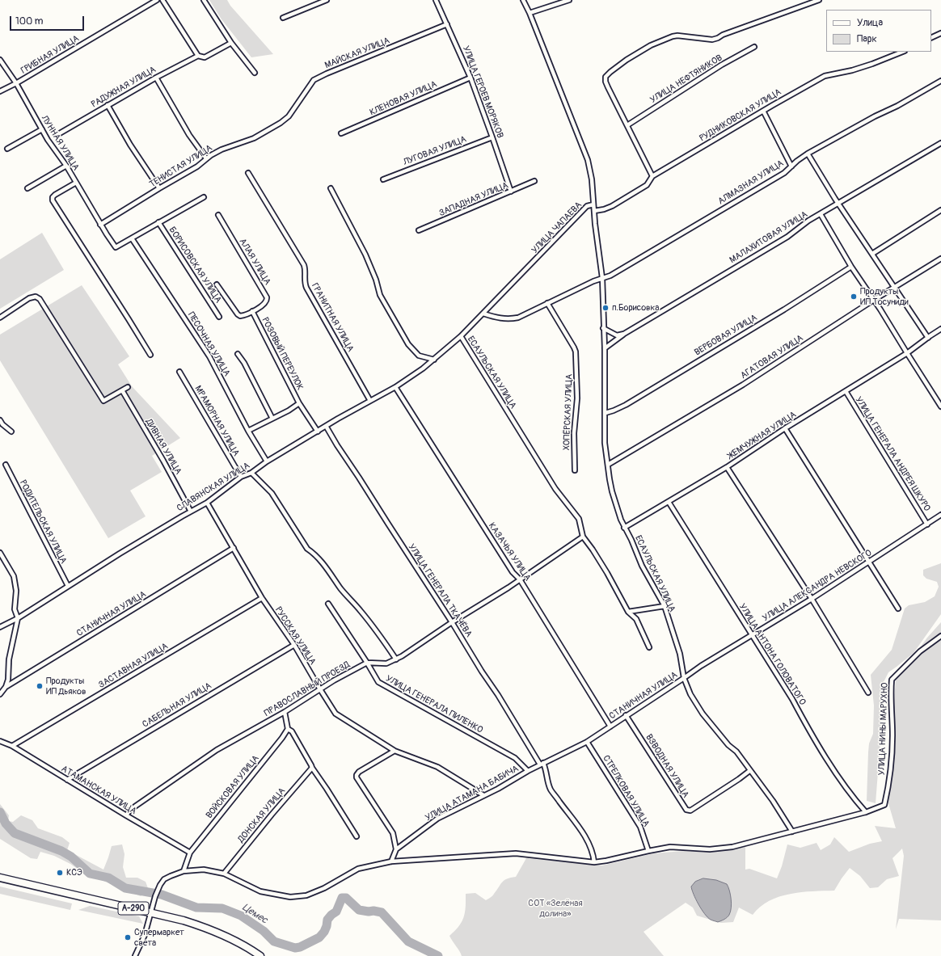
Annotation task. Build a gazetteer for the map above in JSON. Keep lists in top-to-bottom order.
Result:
{
  "streets": {
    "highway": ["А-290"],
    "street": [
      "МАЙСКАЯ УЛИЦА",
      "ГРИБНАЯ УЛИЦА",
      "УЛИЦА НЕФТЯНИКОВ",
      "РАДУЖНАЯ УЛИЦА",
      "УЛИЦА ГЕРОЕВ МОРЯКОВ",
      "КЛЕНОВАЯ УЛИЦА",
      "РУДНИКОВСКАЯ УЛИЦА",
      "ЛУННАЯ УЛИЦА",
      "ЛУГОВАЯ УЛИЦА",
      "ТЕНИСТАЯ УЛИЦА",
      "АЛМАЗНАЯ УЛИЦА",
      "ЗАПАДНАЯ УЛИЦА",
      "УЛИЦА ЧАПАЕВА",
      "МАЛАХИТОВАЯ УЛИЦА",
      "АЛАЯ УЛИЦА",
      "БОРИСОВСКАЯ УЛИЦА",
      "ГРАНИТНАЯ УЛИЦА",
      "ВЕРБОВАЯ УЛИЦА",
      "ПЕСОЧНАЯ УЛИЦА",
      "РОЗОВЫЙ ПЕРЕУЛОК",
      "АГАТОВАЯ УЛИЦА",
      "ЕСАУЛЬСКАЯ УЛИЦА",
      "ХОПЁРСКАЯ УЛИЦА",
      "МРАМОРНАЯ УЛИЦА",
      "ЖЕМЧУЖНАЯ УЛИЦА",
      "ДИВНАЯ УЛИЦА",
      "УЛИЦА ГЕНЕРАЛА АНДРЕЯ ШКУРО",
      "СЛАВЯНСКАЯ УЛИЦА",
      "РОДИТЕЛЬСКАЯ УЛИЦА",
      "КАЗАЧЬЯ УЛИЦА",
      "УЛИЦА АЛЕКСАНДРА НЕВСКОГО",
      "УЛИЦА ГЕНЕРАЛА ТКАЧЁВА",
      "СТАНИЧНАЯ УЛИЦА",
      "РУССКАЯ УЛИЦА",
      "УЛИЦА АНТОНА ГОЛОВАТОГО",
      "ЗАСТАВНАЯ УЛИЦА",
      "ПРАВОСЛАВНЫЙ ПРОЕЗД",
      "УЛИЦА ГЕНЕРАЛА ПИЛЕНКО",
      "САБЕЛЬНАЯ УЛИЦА",
      "УЛИЦА НИНЫ МАРУХНО",
      "ВЗВОДНАЯ УЛИЦА",
      "ВОЙСКОВАЯ УЛИЦА",
      "АТАМАНСКАЯ УЛИЦА",
      "СТРЕЛКОВАЯ УЛИЦА",
      "УЛИЦА АТАМАНА БАБИЧА",
      "ДОНСКАЯ УЛИЦА"
    ]
  },
  "crossings": [
    ["МАЙСКАЯ УЛИЦА", "УЛИЦА ГЕРОЕВ МОРЯКОВ"],
    ["МАЙСКАЯ УЛИЦА", "ТЕНИСТАЯ УЛИЦА"],
    ["ГРИБНАЯ УЛИЦА", "ЛУННАЯ УЛИЦА"],
    ["УЛИЦА ГЕРОЕВ МОРЯКОВ", "КЛЕНОВАЯ УЛИЦА"],
    ["УЛИЦА ГЕРОЕВ МОРЯКОВ", "ЛУГОВАЯ УЛИЦА"],
    ["УЛИЦА ГЕРОЕВ МОРЯКОВ", "ЗАПАДНАЯ УЛИЦА"],
    ["РУДНИКОВСКАЯ УЛИЦА", "ЕСАУЛЬСКАЯ УЛИЦА"],
    ["ЛУННАЯ УЛИЦА", "ТЕНИСТАЯ УЛИЦА"],
    ["ЛУННАЯ УЛИЦА", "ПЕСОЧНАЯ УЛИЦА"],
    ["АЛМАЗНАЯ УЛИЦА", "УЛИЦА ЧАПАЕВА"],
    ["АЛМАЗНАЯ УЛИЦА", "ЕСАУЛЬСКАЯ УЛИЦА"],
    ["АЛМАЗНАЯ УЛИЦА", "ХОПЁРСКАЯ УЛИЦА"],
    ["УЛИЦА ЧАПАЕВА", "ЕСАУЛЬСКАЯ УЛИЦА"],
    ["УЛИЦА ЧАПАЕВА", "СЛАВЯНСКАЯ УЛИЦА"],
    ["МАЛАХИТОВАЯ УЛИЦА", "ЕСАУЛЬСКАЯ УЛИЦА"],
    ["АЛАЯ УЛИЦА", "РОЗОВЫЙ ПЕРЕУЛОК"],
    ["ГРАНИТНАЯ УЛИЦА", "СЛАВЯНСКАЯ УЛИЦА"],
    ["ВЕРБОВАЯ УЛИЦА", "ЕСАУЛЬСКАЯ УЛИЦА"],
    ["ПЕСОЧНАЯ УЛИЦА", "СЛАВЯНСКАЯ УЛИЦА"],
    ["РОЗОВЫЙ ПЕРЕУЛОК", "СЛАВЯНСКАЯ УЛИЦА"],
    ["АГАТОВАЯ УЛИЦА", "ЕСАУЛЬСКАЯ УЛИЦА"],
    ["ЕСАУЛЬСКАЯ УЛИЦА", "ЖЕМЧУЖНАЯ УЛИЦА"],
    ["ЕСАУЛЬСКАЯ УЛИЦА", "УЛИЦА АЛЕКСАНДРА НЕВСКОГО"],
    ["ЕСАУЛЬСКАЯ УЛИЦА", "СТАНИЧНАЯ УЛИЦА"],
    ["ЕСАУЛЬСКАЯ УЛИЦА", "ВЗВОДНАЯ УЛИЦА"],
    ["МРАМОРНАЯ УЛИЦА", "СЛАВЯНСКАЯ УЛИЦА"],
    ["ЖЕМЧУЖНАЯ УЛИЦА", "УЛИЦА ГЕНЕРАЛА АНДРЕЯ ШКУРО"],
    ["ЖЕМЧУЖНАЯ УЛИЦА", "УЛИЦА АНТОНА ГОЛОВАТОГО"],
    ["ДИВНАЯ УЛИЦА", "СЛАВЯНСКАЯ УЛИЦА"],
    ["УЛИЦА ГЕНЕРАЛА АНДРЕЯ ШКУРО", "УЛИЦА АЛЕКСАНДРА НЕВСКОГО"],
    ["СЛАВЯНСКАЯ УЛИЦА", "РОДИТЕЛЬСКАЯ УЛИЦА"],
    ["СЛАВЯНСКАЯ УЛИЦА", "КАЗАЧЬЯ УЛИЦА"],
    ["СЛАВЯНСКАЯ УЛИЦА", "УЛИЦА ГЕНЕРАЛА ТКАЧЁВА"],
    ["СЛАВЯНСКАЯ УЛИЦА", "РУССКАЯ УЛИЦА"],
    ["КАЗАЧЬЯ УЛИЦА", "СТАНИЧНАЯ УЛИЦА"],
    ["КАЗАЧЬЯ УЛИЦА", "УЛИЦА АТАМАНА БАБИЧА"],
    ["УЛИЦА АЛЕКСАНДРА НЕВСКОГО", "СТАНИЧНАЯ УЛИЦА"],
    ["УЛИЦА АЛЕКСАНДРА НЕВСКОГО", "УЛИЦА АНТОНА ГОЛОВАТОГО"],
    ["УЛИЦА ГЕНЕРАЛА ТКАЧЁВА", "УЛИЦА АТАМАНА БАБИЧА"],
    ["СТАНИЧНАЯ УЛИЦА", "РУССКАЯ УЛИЦА"],
    ["СТАНИЧНАЯ УЛИЦА", "ВЗВОДНАЯ УЛИЦА"],
    ["СТАНИЧНАЯ УЛИЦА", "УЛИЦА АТАМАНА БАБИЧА"],
    ["РУССКАЯ УЛИЦА", "ЗАСТАВНАЯ УЛИЦА"],
    ["РУССКАЯ УЛИЦА", "ПРАВОСЛАВНЫЙ ПРОЕЗД"],
    ["РУССКАЯ УЛИЦА", "САБЕЛЬНАЯ УЛИЦА"],
    ["РУССКАЯ УЛИЦА", "УЛИЦА АТАМАНА БАБИЧА"],
    ["УЛИЦА АНТОНА ГОЛОВАТОГО", "УЛИЦА НИНЫ МАРУХНО"],
    ["ЗАСТАВНАЯ УЛИЦА", "АТАМАНСКАЯ УЛИЦА"],
    ["ПРАВОСЛАВНЫЙ ПРОЕЗД", "УЛИЦА ГЕНЕРАЛА ПИЛЕНКО"],
    ["ПРАВОСЛАВНЫЙ ПРОЕЗД", "АТАМАНСКАЯ УЛИЦА"],
    ["УЛИЦА ГЕНЕРАЛА ПИЛЕНКО", "УЛИЦА АТАМАНА БАБИЧА"],
    ["САБЕЛЬНАЯ УЛИЦА", "АТАМАНСКАЯ УЛИЦА"],
    ["ВОЙСКОВАЯ УЛИЦА", "АТАМАНСКАЯ УЛИЦА"],
    ["СТРЕЛКОВАЯ УЛИЦА", "УЛИЦА АТАМАНА БАБИЧА"]
  ],
  "water": ["Цемес"],
  "parks": ["СОТ «Зелёная долина»"],
  "places": [
    "Продукты ИП Тосуниди",
    "п.Борисовка",
    "Продукты ИП Дьяков",
    "КСЭ",
    "Супермаркет света"
  ],
  "legend": ["Улица", "Парк"],
  "scale_bar": "100 m"
}
